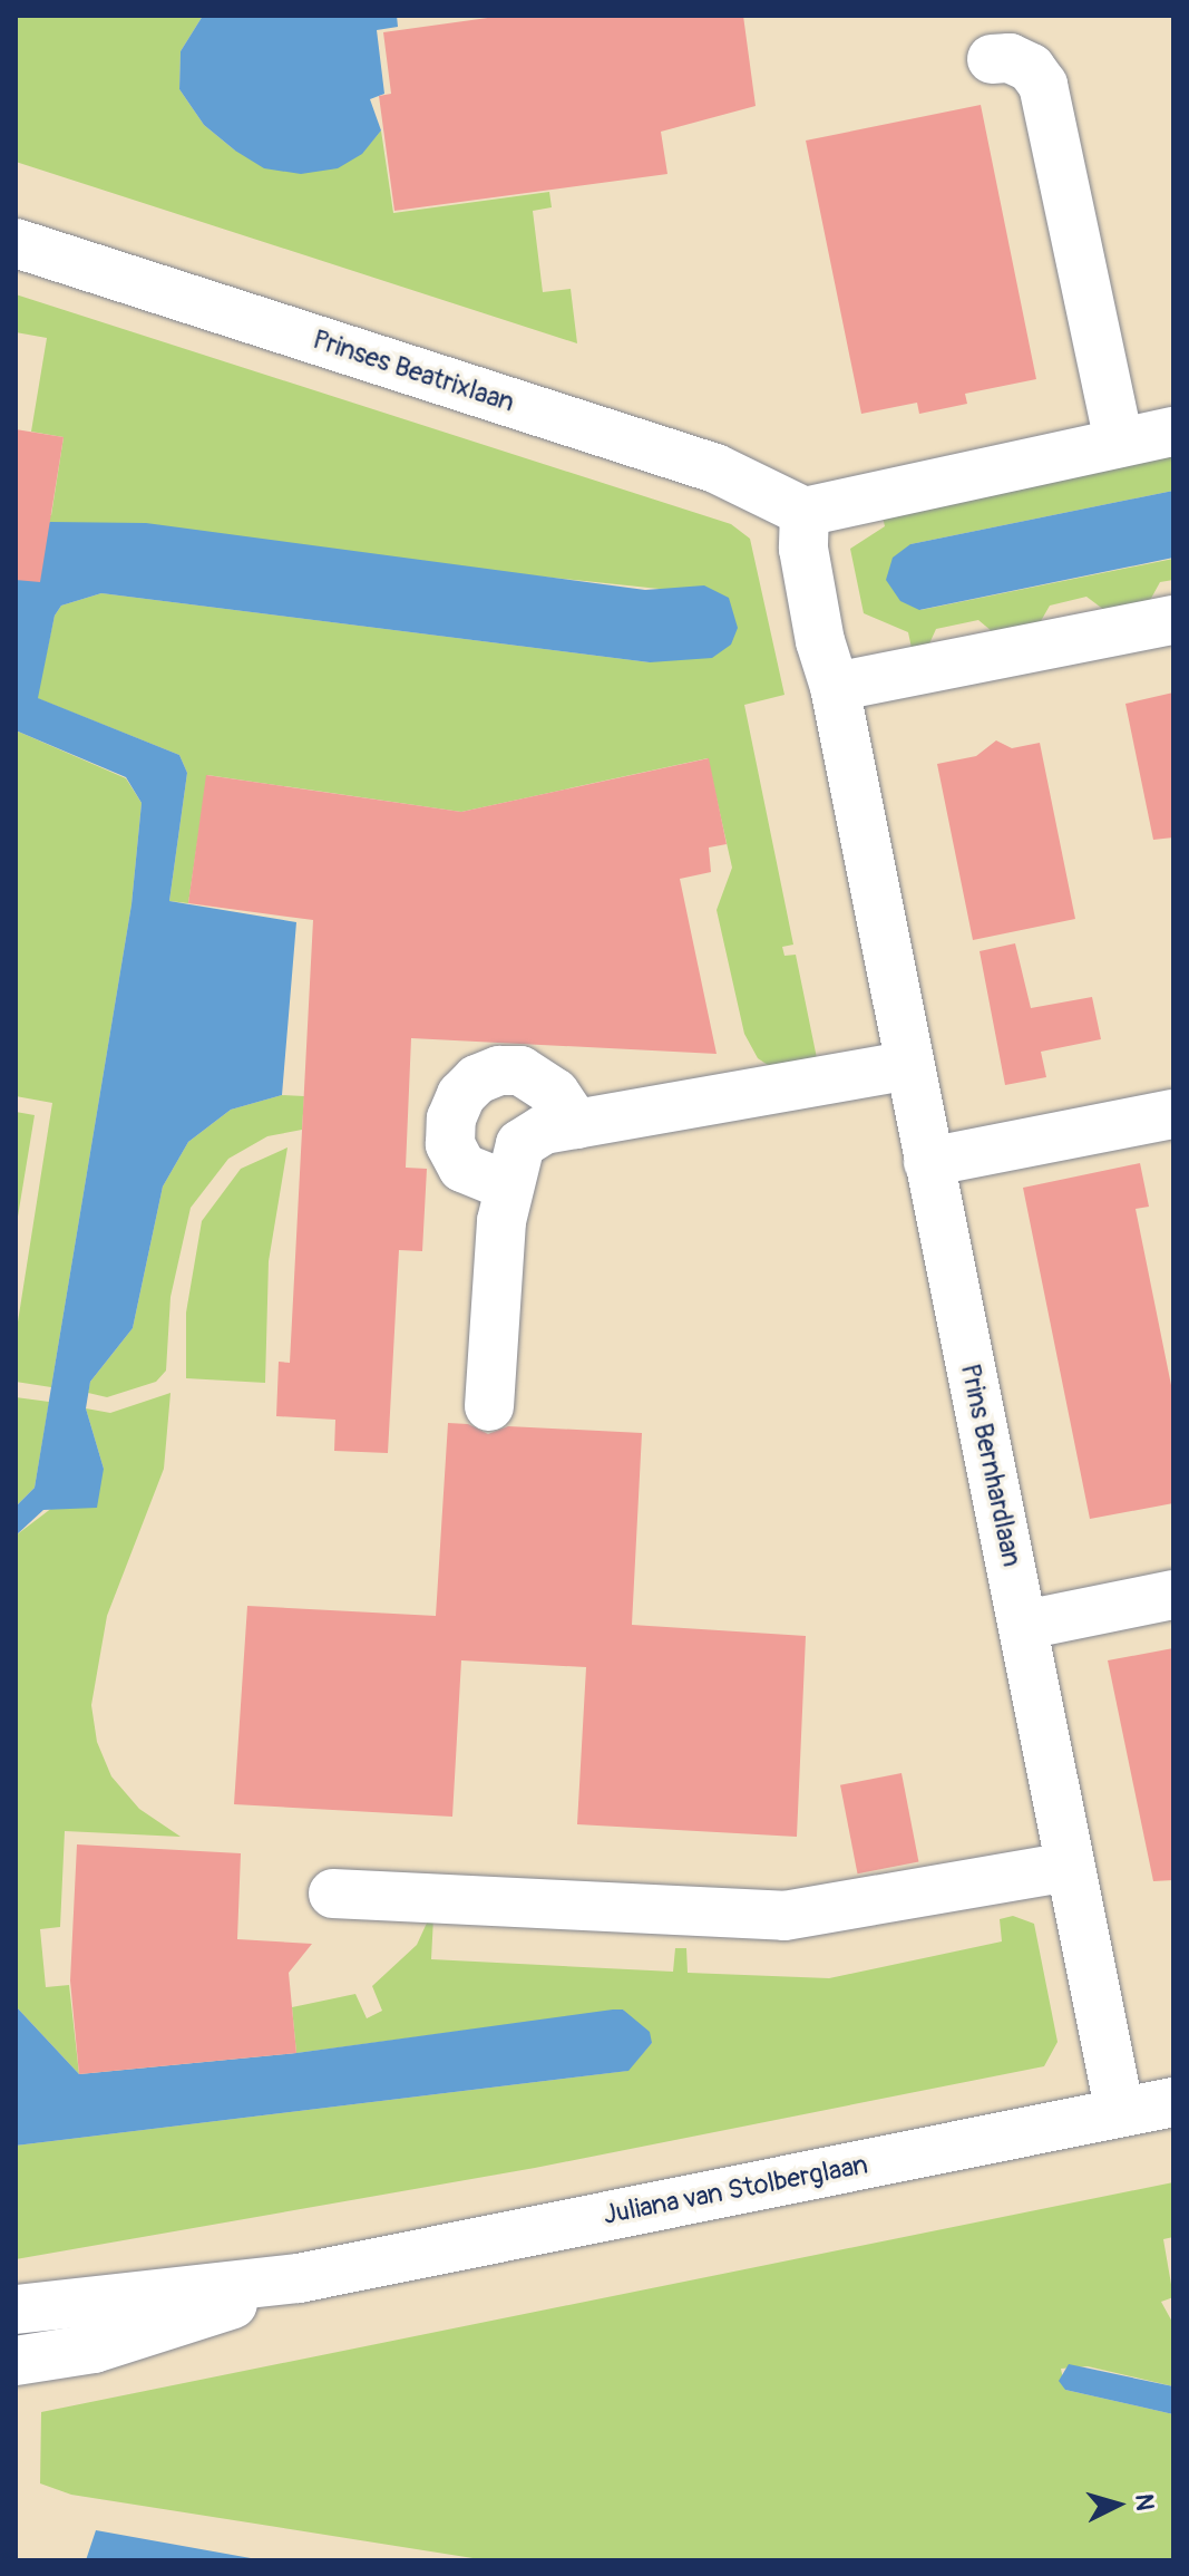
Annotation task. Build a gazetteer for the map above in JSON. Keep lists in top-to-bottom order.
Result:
{
  "streets": {
    "street": ["Prinses Beatrixlaan", "Prins Bernhardlaan", "Juliana van Stolberglaan"]
  },
  "crossings": [
    ["Prins Bernhardlaan", "Juliana van Stolberglaan"]
  ],
  "north": "right"
}
